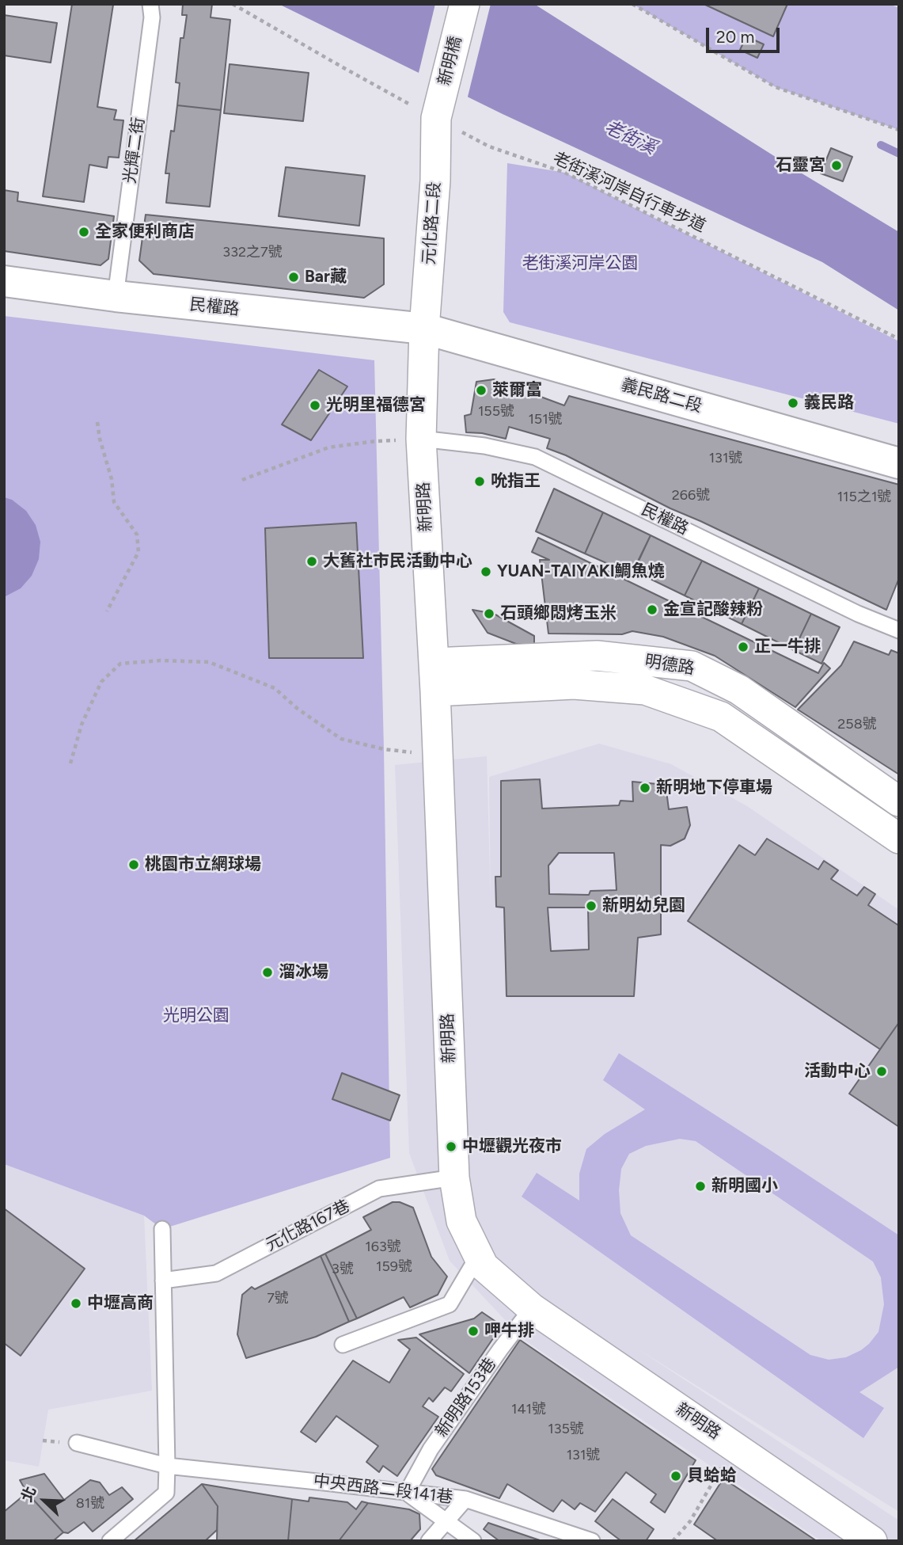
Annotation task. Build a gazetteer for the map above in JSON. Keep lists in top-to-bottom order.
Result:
{
  "streets": {
    "street": [
      "新明橋",
      "元化路二段",
      "民權路",
      "義民路二段",
      "新明路",
      "明德路"
    ],
    "lane": [
      "光輝二街",
      "元化路167巷",
      "新明路153巷",
      "中央西路二段141巷"
    ],
    "path": ["老街溪河岸自行車步道"]
  },
  "crossings": [
    ["新明橋", "老街溪河岸自行車步道"],
    ["新明橋", "元化路二段"],
    ["光輝二街", "民權路"],
    ["老街溪河岸自行車步道", "元化路二段"],
    ["元化路二段", "民權路"],
    ["元化路二段", "義民路二段"],
    ["元化路二段", "新明路"],
    ["民權路", "義民路二段"],
    ["民權路", "新明路"],
    ["義民路二段", "新明路"],
    ["新明路", "明德路"],
    ["新明路", "元化路167巷"],
    ["新明路", "新明路153巷"],
    ["新明路153巷", "中央西路二段141巷"]
  ],
  "water": ["老街溪"],
  "parks": ["老街溪河岸公園", "光明公園"],
  "places": [
    "石靈宮",
    "全家便利商店",
    "Bar藏",
    "萊爾富",
    "義民路",
    "光明里福德宮",
    "吮指王",
    "大舊社市民活動中心",
    "YUAN-TAIYAKI鯛魚燒",
    "金宣記酸辣粉",
    "石頭鄉悶烤玉米",
    "正一牛排",
    "新明地下停車場",
    "桃園市立網球場",
    "新明幼兒園",
    "溜冰場",
    "活動中心",
    "中壢觀光夜市",
    "新明國小",
    "中壢高商",
    "呷牛排",
    "貝蛤蛤"
  ],
  "house_numbers": [
    "332之7號",
    "155號",
    "151號",
    "131號",
    "266號",
    "115之1號",
    "258號",
    "163號",
    "159號",
    "3號",
    "7號",
    "141號",
    "135號",
    "131號",
    "81號"
  ],
  "scale_bar": "20 m",
  "north": "top left"
}
